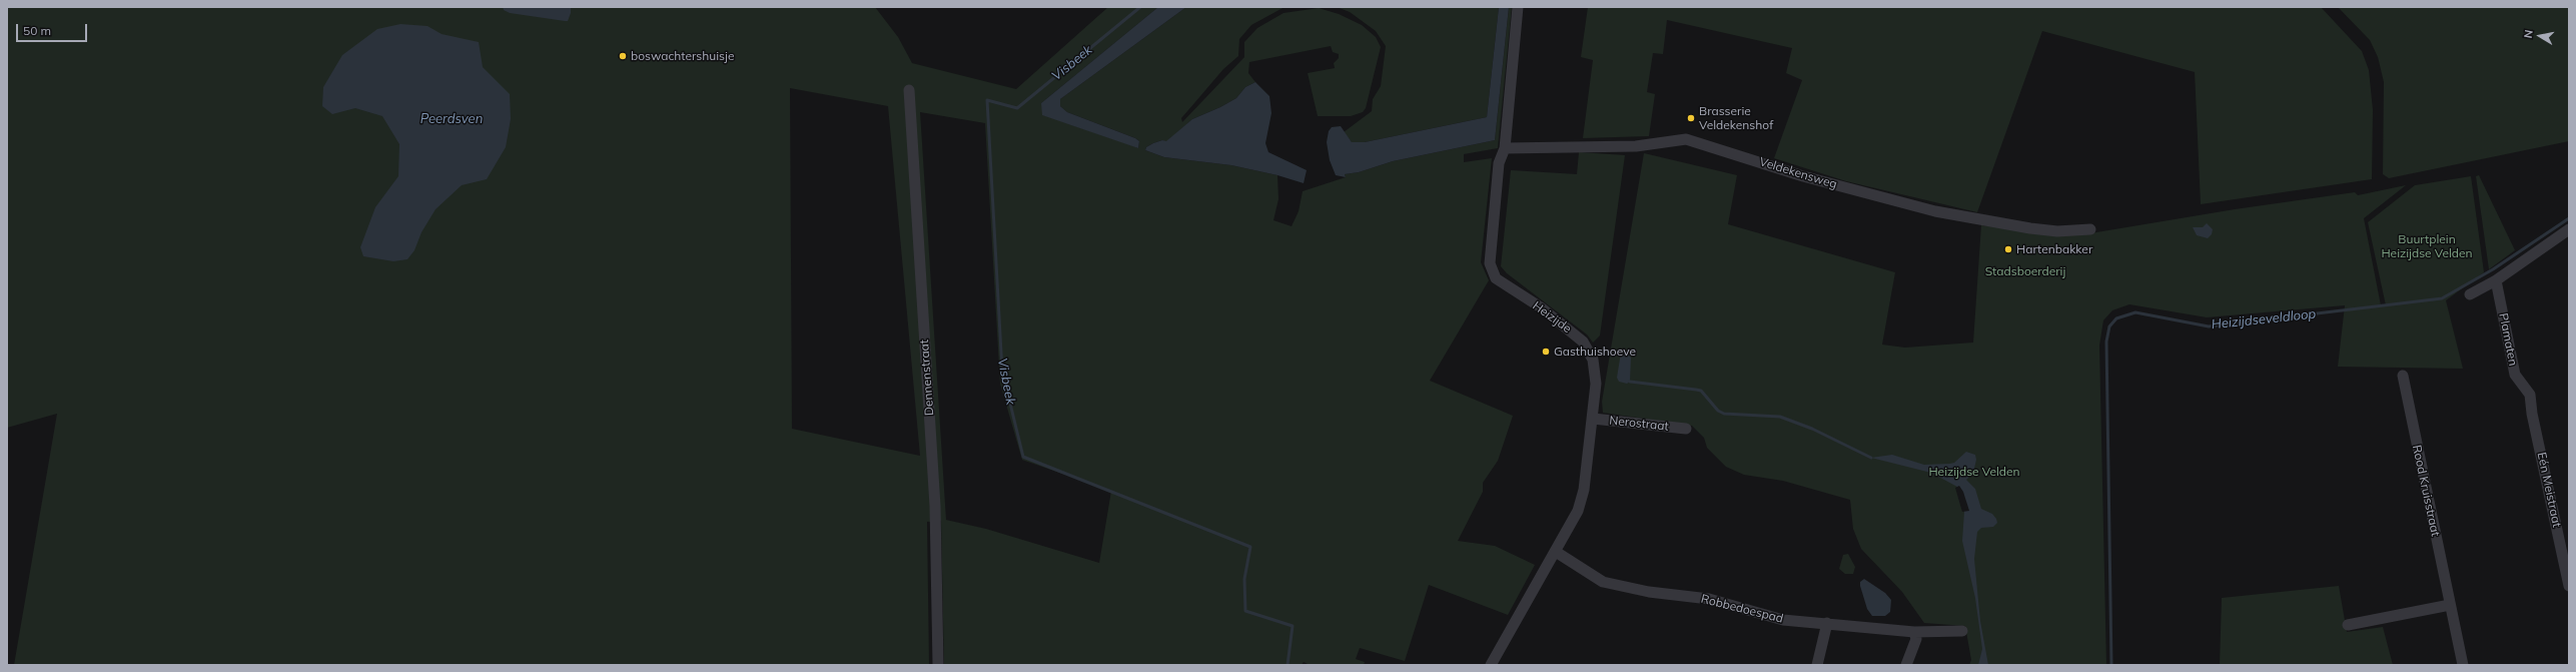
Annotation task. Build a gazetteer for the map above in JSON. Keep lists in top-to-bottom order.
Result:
{
  "streets": {
    "street": [
      "Veldekensweg",
      "Heizijde",
      "Plamaten",
      "Dennenstraat",
      "Nerostraat",
      "Eén Meistraat",
      "Rood Kruisstraat",
      "Robbedoespad"
    ]
  },
  "crossings": [
    ["Veldekensweg", "Heizijde"],
    ["Heizijde", "Nerostraat"],
    ["Heizijde", "Robbedoespad"],
    ["Plamaten", "Eén Meistraat"]
  ],
  "water": ["Visbeek", "Peerdsven", "Heizijdseveldloop"],
  "parks": ["Buurtplein Heizijdse Velden", "Stadsboerderij", "Heizijdse Velden"],
  "places": [
    "boswachtershuisje",
    "Brasserie Veldekenshof",
    "Hartenbakker",
    "Gasthuishoeve"
  ],
  "scale_bar": "50 m",
  "north": "left"
}
